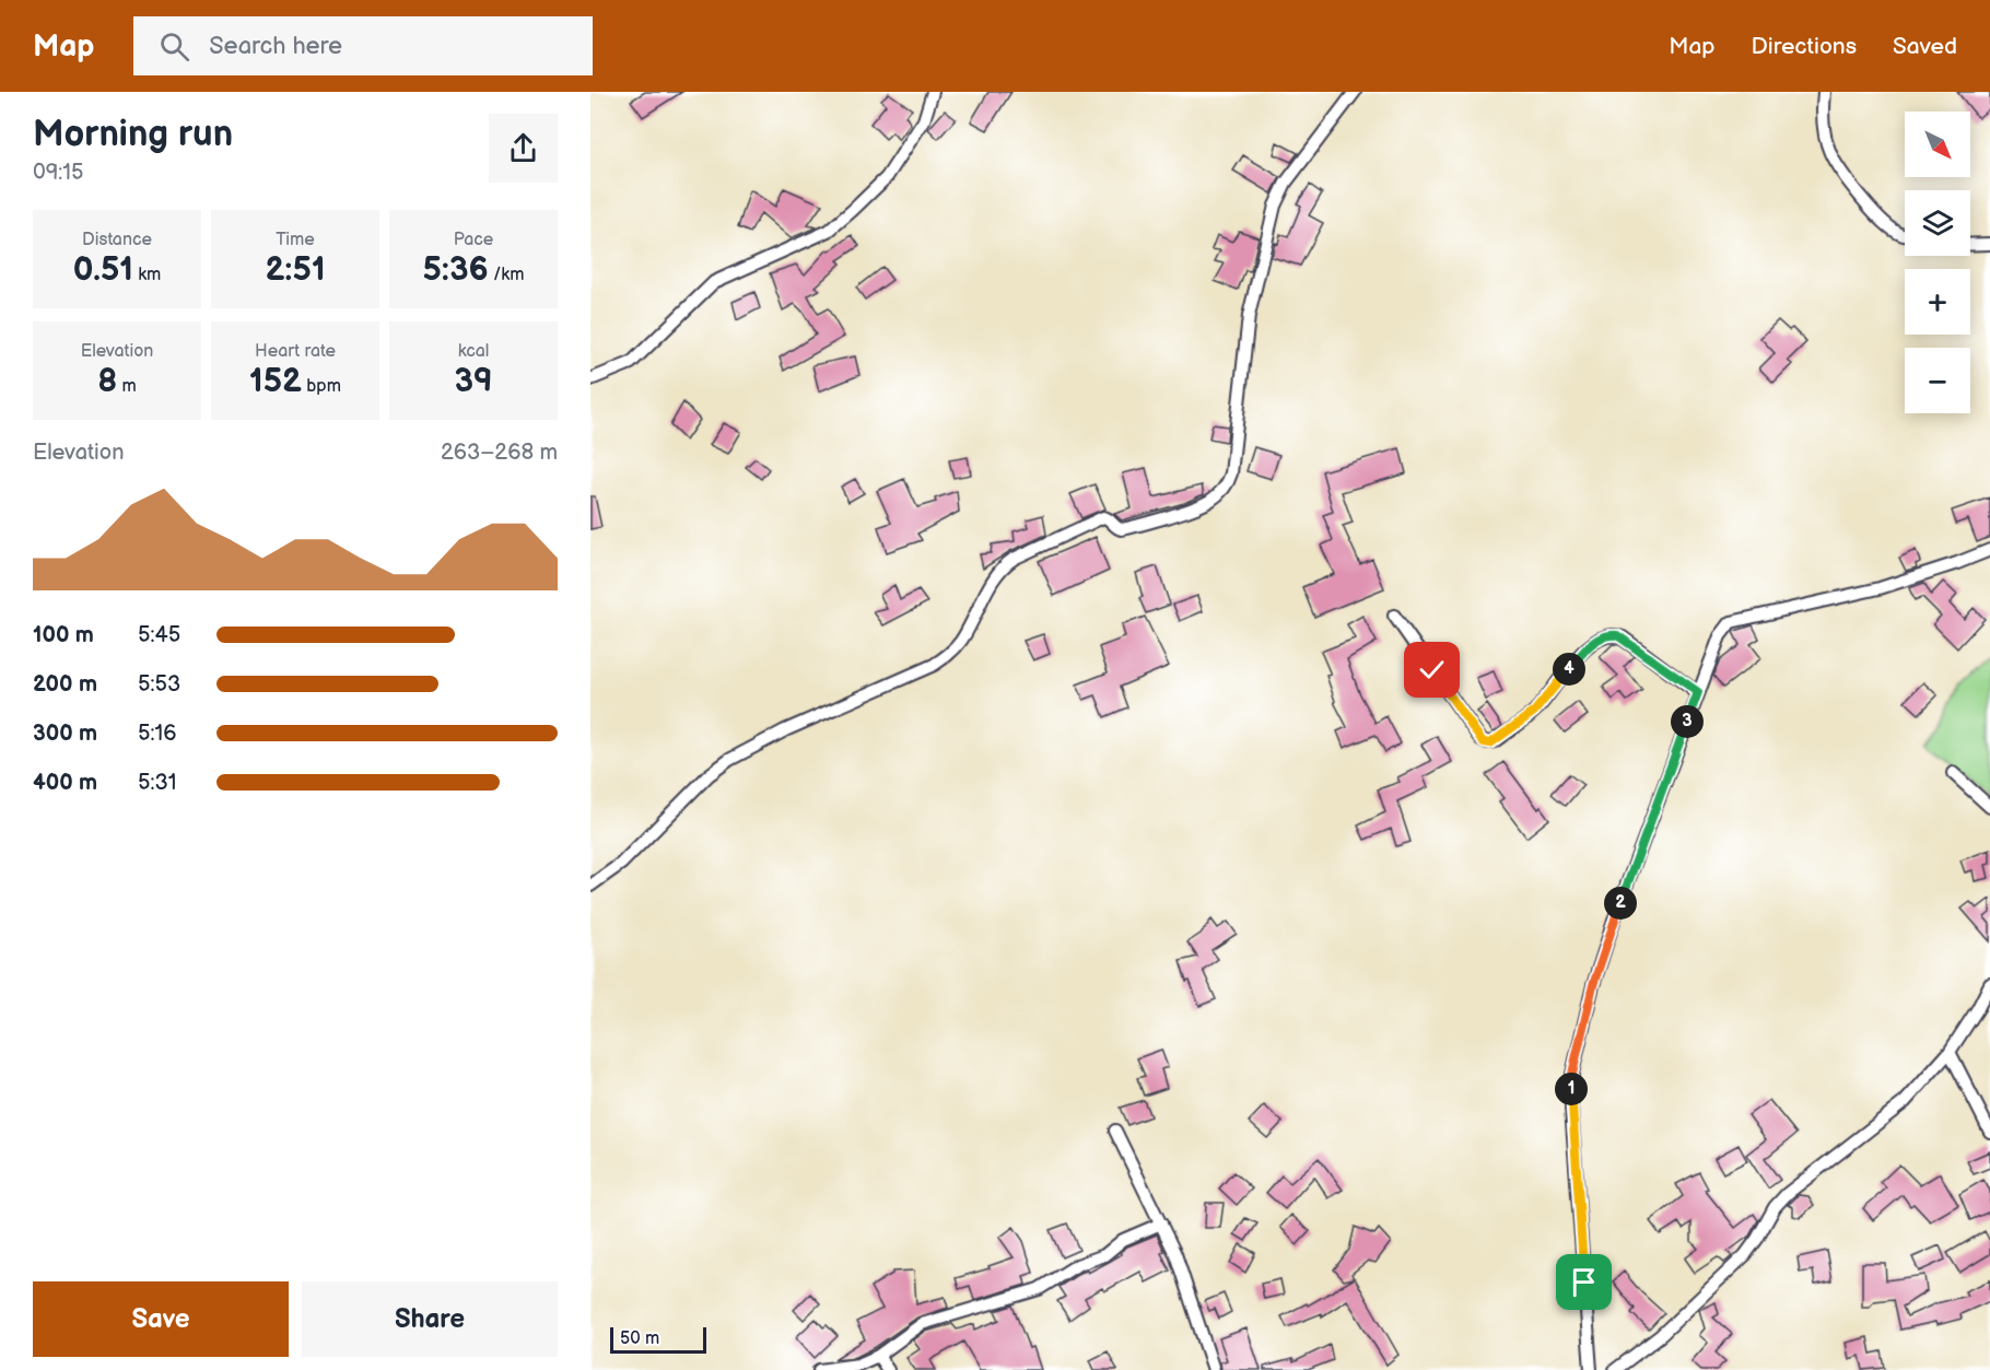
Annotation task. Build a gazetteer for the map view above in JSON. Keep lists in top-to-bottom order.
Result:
{
  "scale_bar": "50 m",
  "north": "bottom right",
  "page": {
    "header": "Map",
    "search": "Search here",
    "nav": ["Map", "Directions", "Saved"],
    "heading": ["Morning run", "09:15"],
    "map_buttons": ["+", "−"],
    "stats": [
      ["Distance", "0.51 km"],
      ["Time", "2:51"],
      ["Pace", "5:36 /km"],
      ["Elevation", "8 m"],
      ["Heart rate", "152 bpm"],
      ["kcal", "39"]
    ],
    "chart": ["Elevation", "263–268 m"],
    "list": [
      {
        "name": "100 m",
        "note": "5:45"
      },
      {
        "name": "200 m",
        "note": "5:53"
      },
      {
        "name": "300 m",
        "note": "5:16"
      },
      {
        "name": "400 m",
        "note": "5:31"
      }
    ],
    "pins": [
      "4",
      "3",
      "2",
      "1"
    ],
    "buttons": ["Save", "Share"],
    "scale": "50 m"
  }
}
